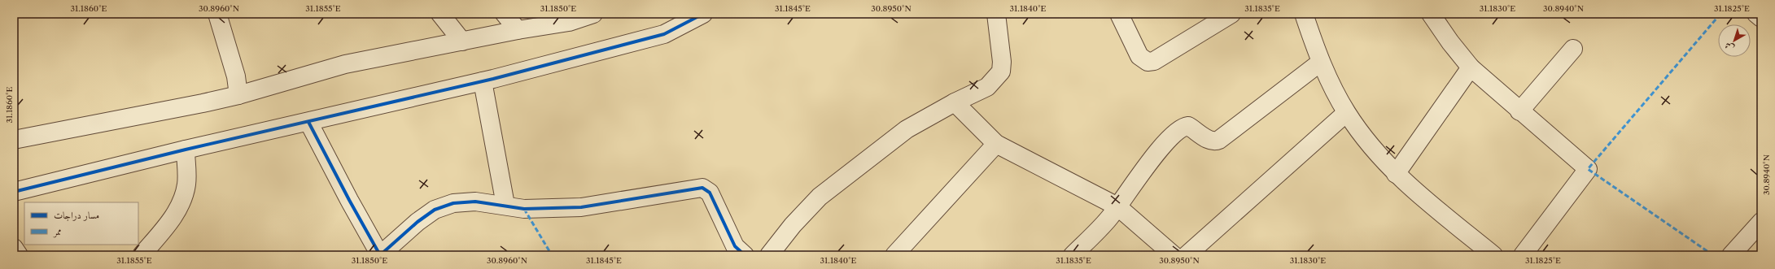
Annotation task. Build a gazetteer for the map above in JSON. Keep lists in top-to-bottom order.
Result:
{
  "legend": ["مسار دراجات", "ممر"],
  "north": "bottom left",
  "coordinates": [
    "31.1860°E",
    "30.8960°N",
    "31.1855°E",
    "31.1850°E",
    "31.1845°E",
    "30.8950°N",
    "31.1840°E",
    "31.1835°E",
    "31.1830°E",
    "30.8940°N",
    "31.1825°E"
  ]
}
